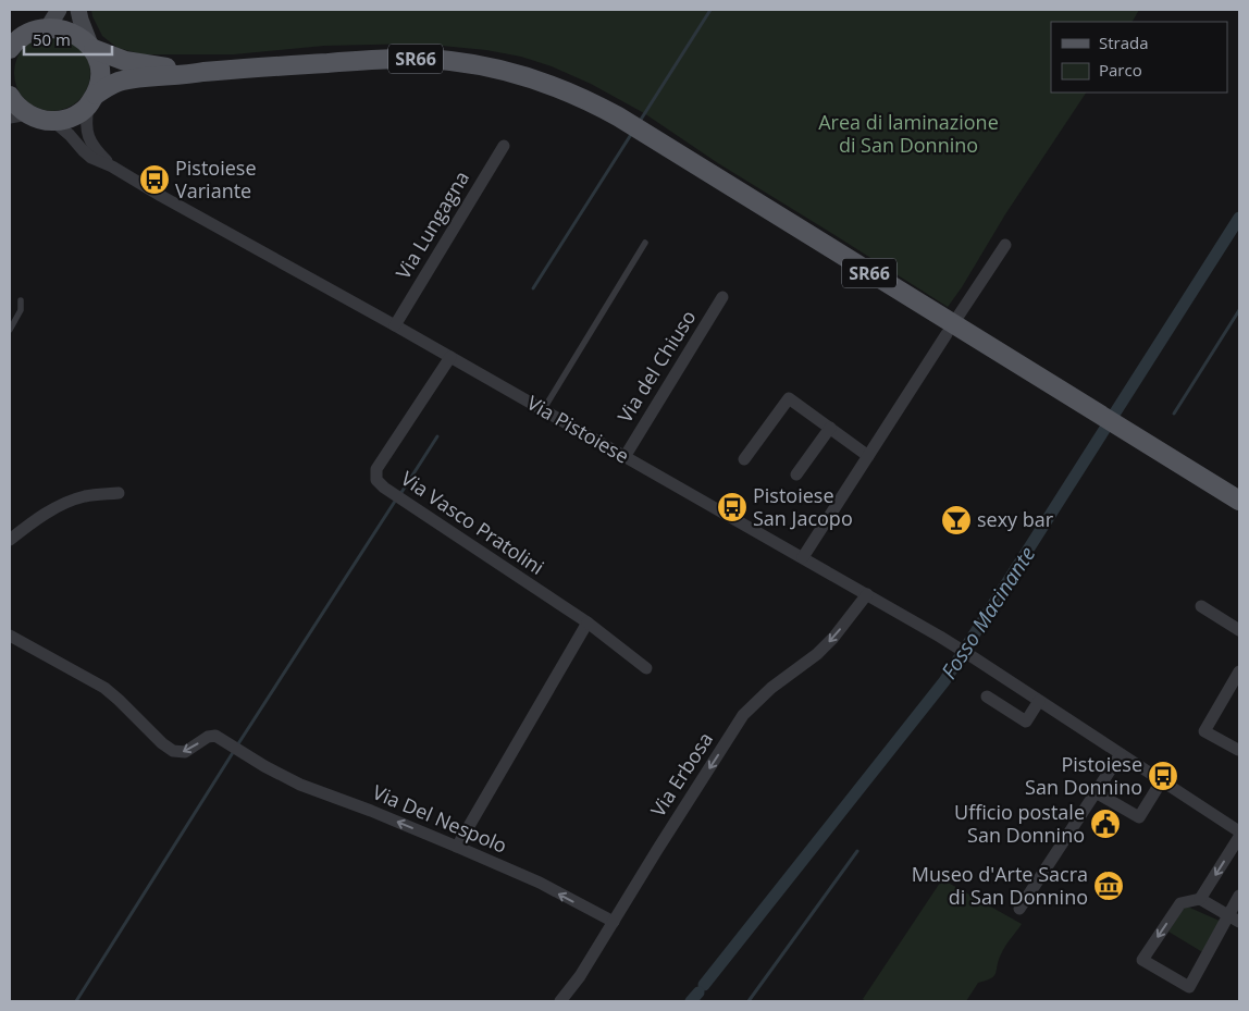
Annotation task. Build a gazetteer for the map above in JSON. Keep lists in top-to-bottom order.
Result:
{
  "streets": {
    "main road": ["SR66", "Via Pistoiese"],
    "street": [
      "Via Lungagna",
      "Via del Chiuso",
      "Via Vasco Pratolini",
      "Via Erbosa",
      "Via Del Nespolo"
    ]
  },
  "crossings": [
    ["SR66", "Via Pistoiese"],
    ["Via Lungagna", "Via Pistoiese"],
    ["Via del Chiuso", "Via Pistoiese"],
    ["Via Pistoiese", "Via Vasco Pratolini"],
    ["Via Pistoiese", "Via Erbosa"],
    ["Via Erbosa", "Via Del Nespolo"]
  ],
  "one_way": ["Via Erbosa", "Via Del Nespolo"],
  "water": ["Fosso Macinante"],
  "parks": ["Area di laminazione di San Donnino"],
  "places": {
    "bus stop": ["Pistoiese Variante", "Pistoiese San Jacopo", "Pistoiese San Donnino"],
    "bar": ["sexy bar"],
    "public building": ["Ufficio postale San Donnino"],
    "museum": ["Museo d'Arte Sacra di San Donnino"]
  },
  "legend": ["Strada", "Parco"],
  "scale_bar": "50 m"
}
